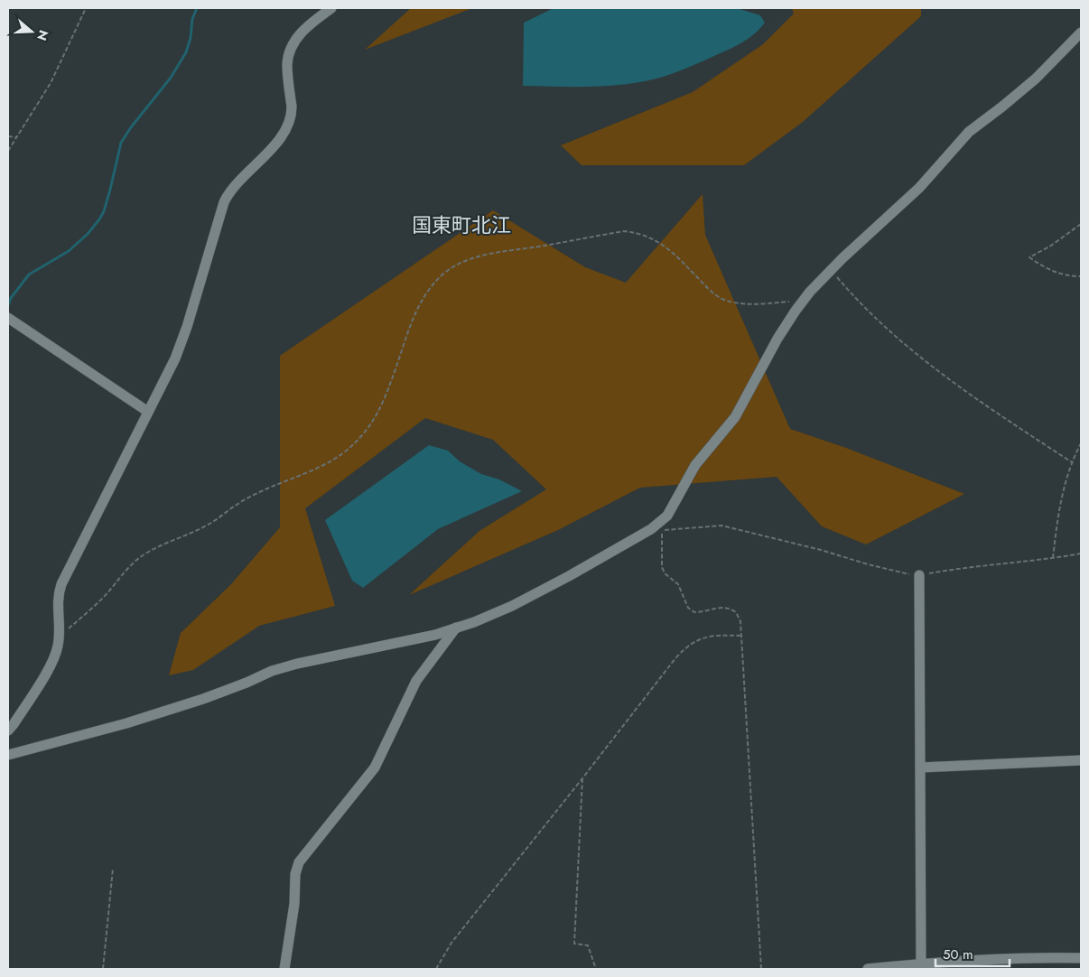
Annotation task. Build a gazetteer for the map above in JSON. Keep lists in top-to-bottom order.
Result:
{
  "districts": ["国東町北江"],
  "scale_bar": "50 m",
  "north": "right"
}
